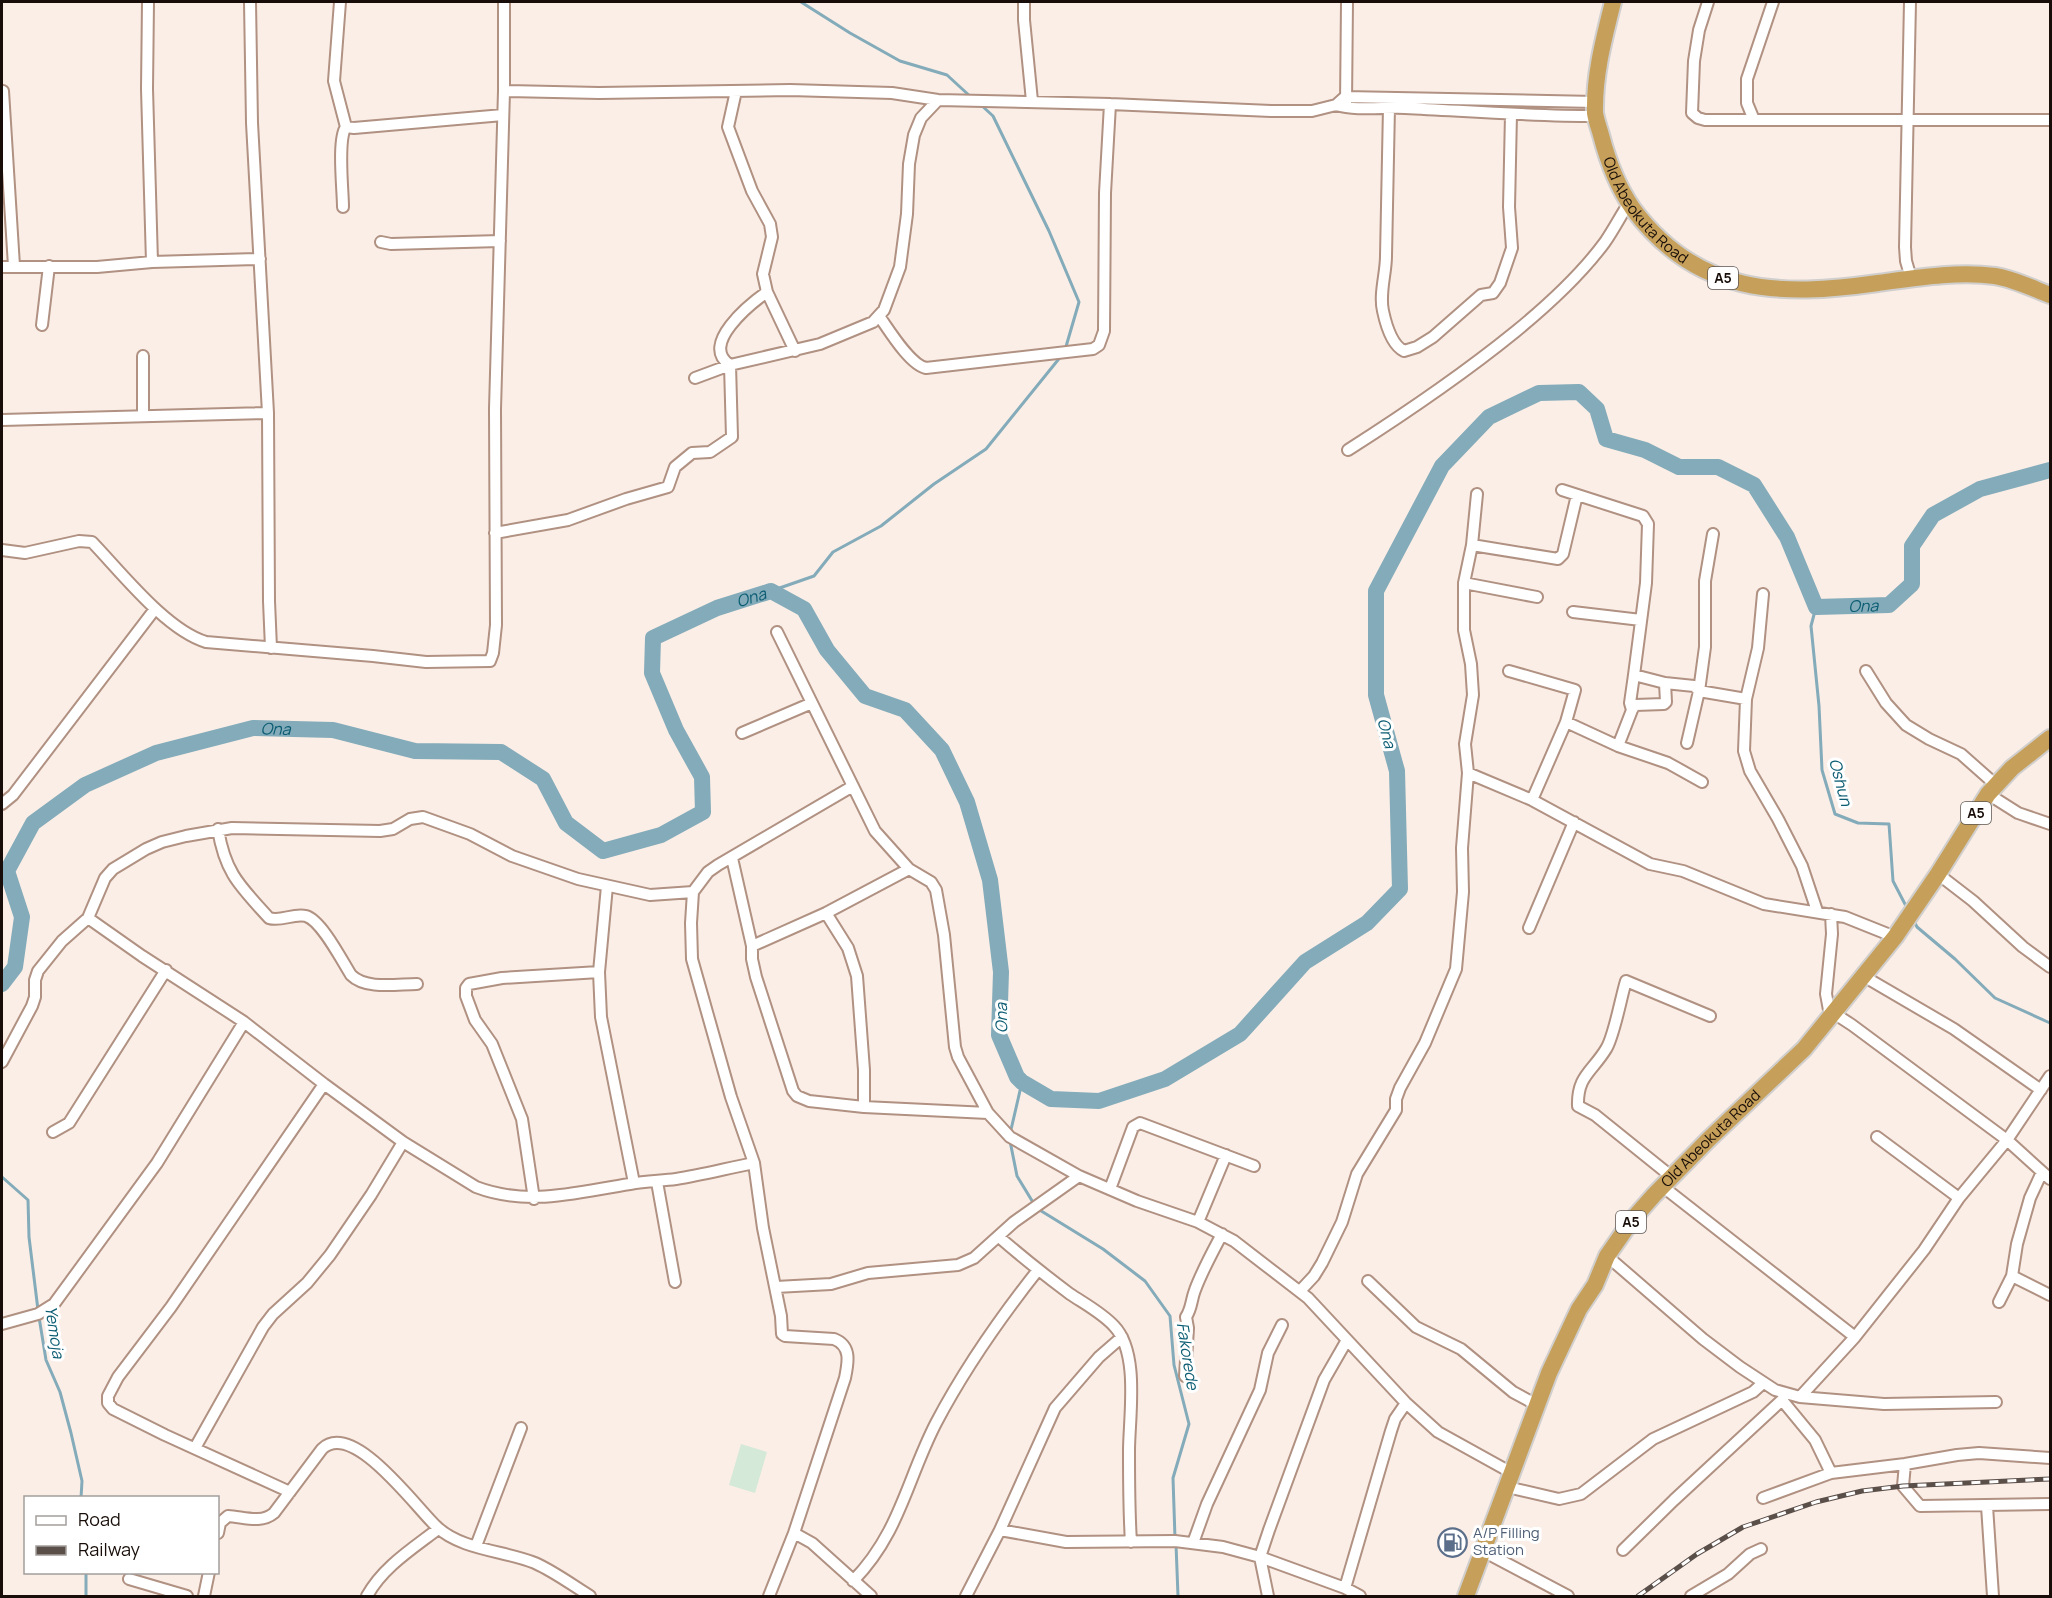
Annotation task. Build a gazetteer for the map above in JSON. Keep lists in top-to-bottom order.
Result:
{
  "streets": {
    "highway": ["Old Abeokuta Road", "A5"]
  },
  "water": [
    "Ona",
    "Oshun",
    "Yemoja",
    "Fakorede"
  ],
  "places": {
    "fuel station": ["A/P Filling Station"]
  },
  "legend": ["Road", "Railway"]
}
